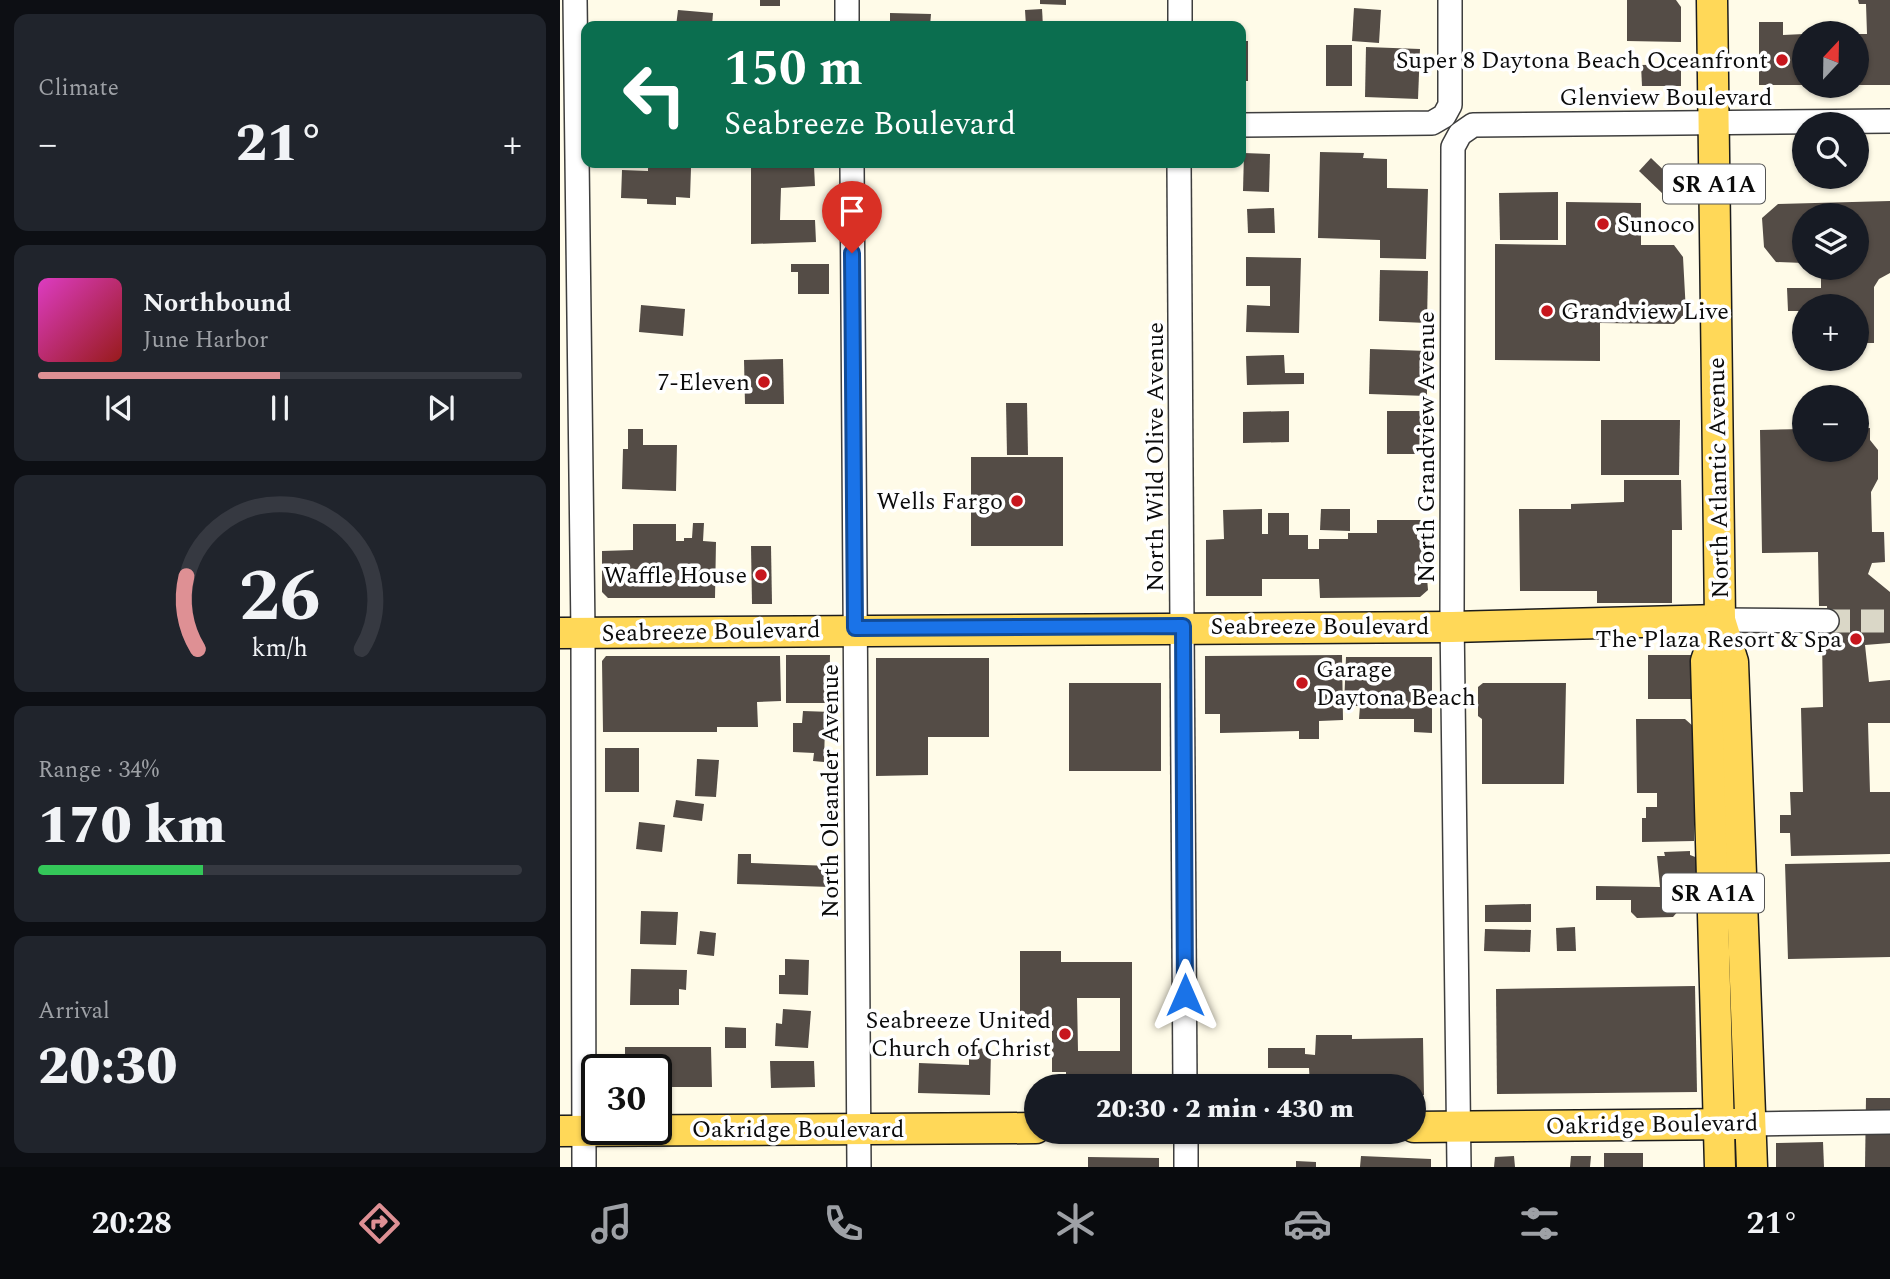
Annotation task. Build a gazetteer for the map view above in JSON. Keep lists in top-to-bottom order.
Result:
{
  "streets": {
    "main road": [
      "SR A1A",
      "North Atlantic Avenue",
      "Seabreeze Boulevard",
      "Oakridge Boulevard"
    ],
    "street": [
      "Glenview Boulevard",
      "North Grandview Avenue",
      "North Wild Olive Avenue",
      "North Oleander Avenue"
    ]
  },
  "crossings": [
    ["Glenview Boulevard", "North Grandview Avenue"],
    ["Glenview Boulevard", "North Atlantic Avenue"],
    ["North Grandview Avenue", "Seabreeze Boulevard"],
    ["North Grandview Avenue", "Oakridge Boulevard"],
    ["North Wild Olive Avenue", "Seabreeze Boulevard"],
    ["North Atlantic Avenue", "Seabreeze Boulevard"],
    ["North Atlantic Avenue", "Oakridge Boulevard"],
    ["Seabreeze Boulevard", "North Oleander Avenue"],
    ["North Oleander Avenue", "Oakridge Boulevard"]
  ],
  "places": [
    "Super 8 Daytona Beach Oceanfront",
    "Sunoco",
    "Grandview Live",
    "7-Eleven",
    "Wells Fargo",
    "Waffle House",
    "The Plaza Resort & Spa",
    "Garage Daytona Beach",
    "Seabreeze United Church of Christ"
  ],
  "north": "top",
  "page": {
    "tile": [
      "Climate",
      ["Range · 34%", "170 km"],
      ["Arrival", "20:30"]
    ],
    "map_buttons": ["+", "−"],
    "turn": ["150 m", "Seabreeze Boulevard"],
    "heat": ["−", "21°", "+"],
    "song": ["Northbound", "June Harbor"],
    "limit": "30",
    "trip": "20:30 · 2 min · 430 m",
    "tabs": ["20:28", "21°"],
    "gauge": ["26", "km/h"]
  }
}
